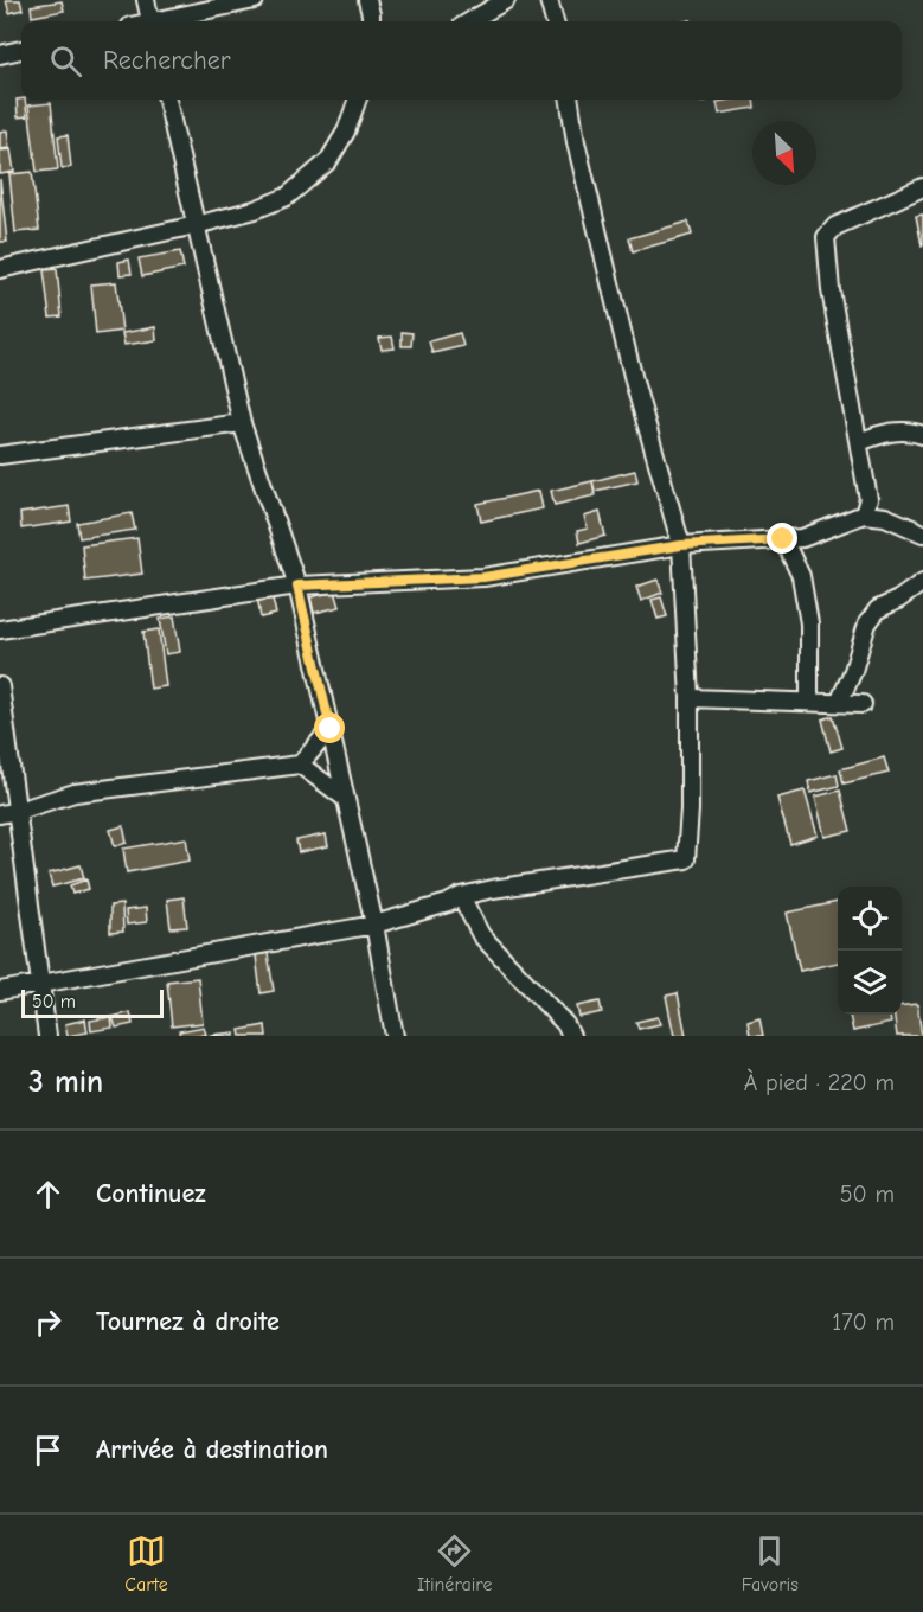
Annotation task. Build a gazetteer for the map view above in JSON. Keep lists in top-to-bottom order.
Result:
{
  "scale_bar": "50 m",
  "north": "bottom right",
  "page": {
    "search": "Rechercher",
    "scale": "50 m",
    "heading": ["3 min", "À pied · 220 m"],
    "list": [
      ["Continuez", "50 m"],
      ["Tournez à droite", "170 m"],
      "Arrivée à destination"
    ],
    "nav": ["Carte", "Itinéraire", "Favoris"]
  }
}
